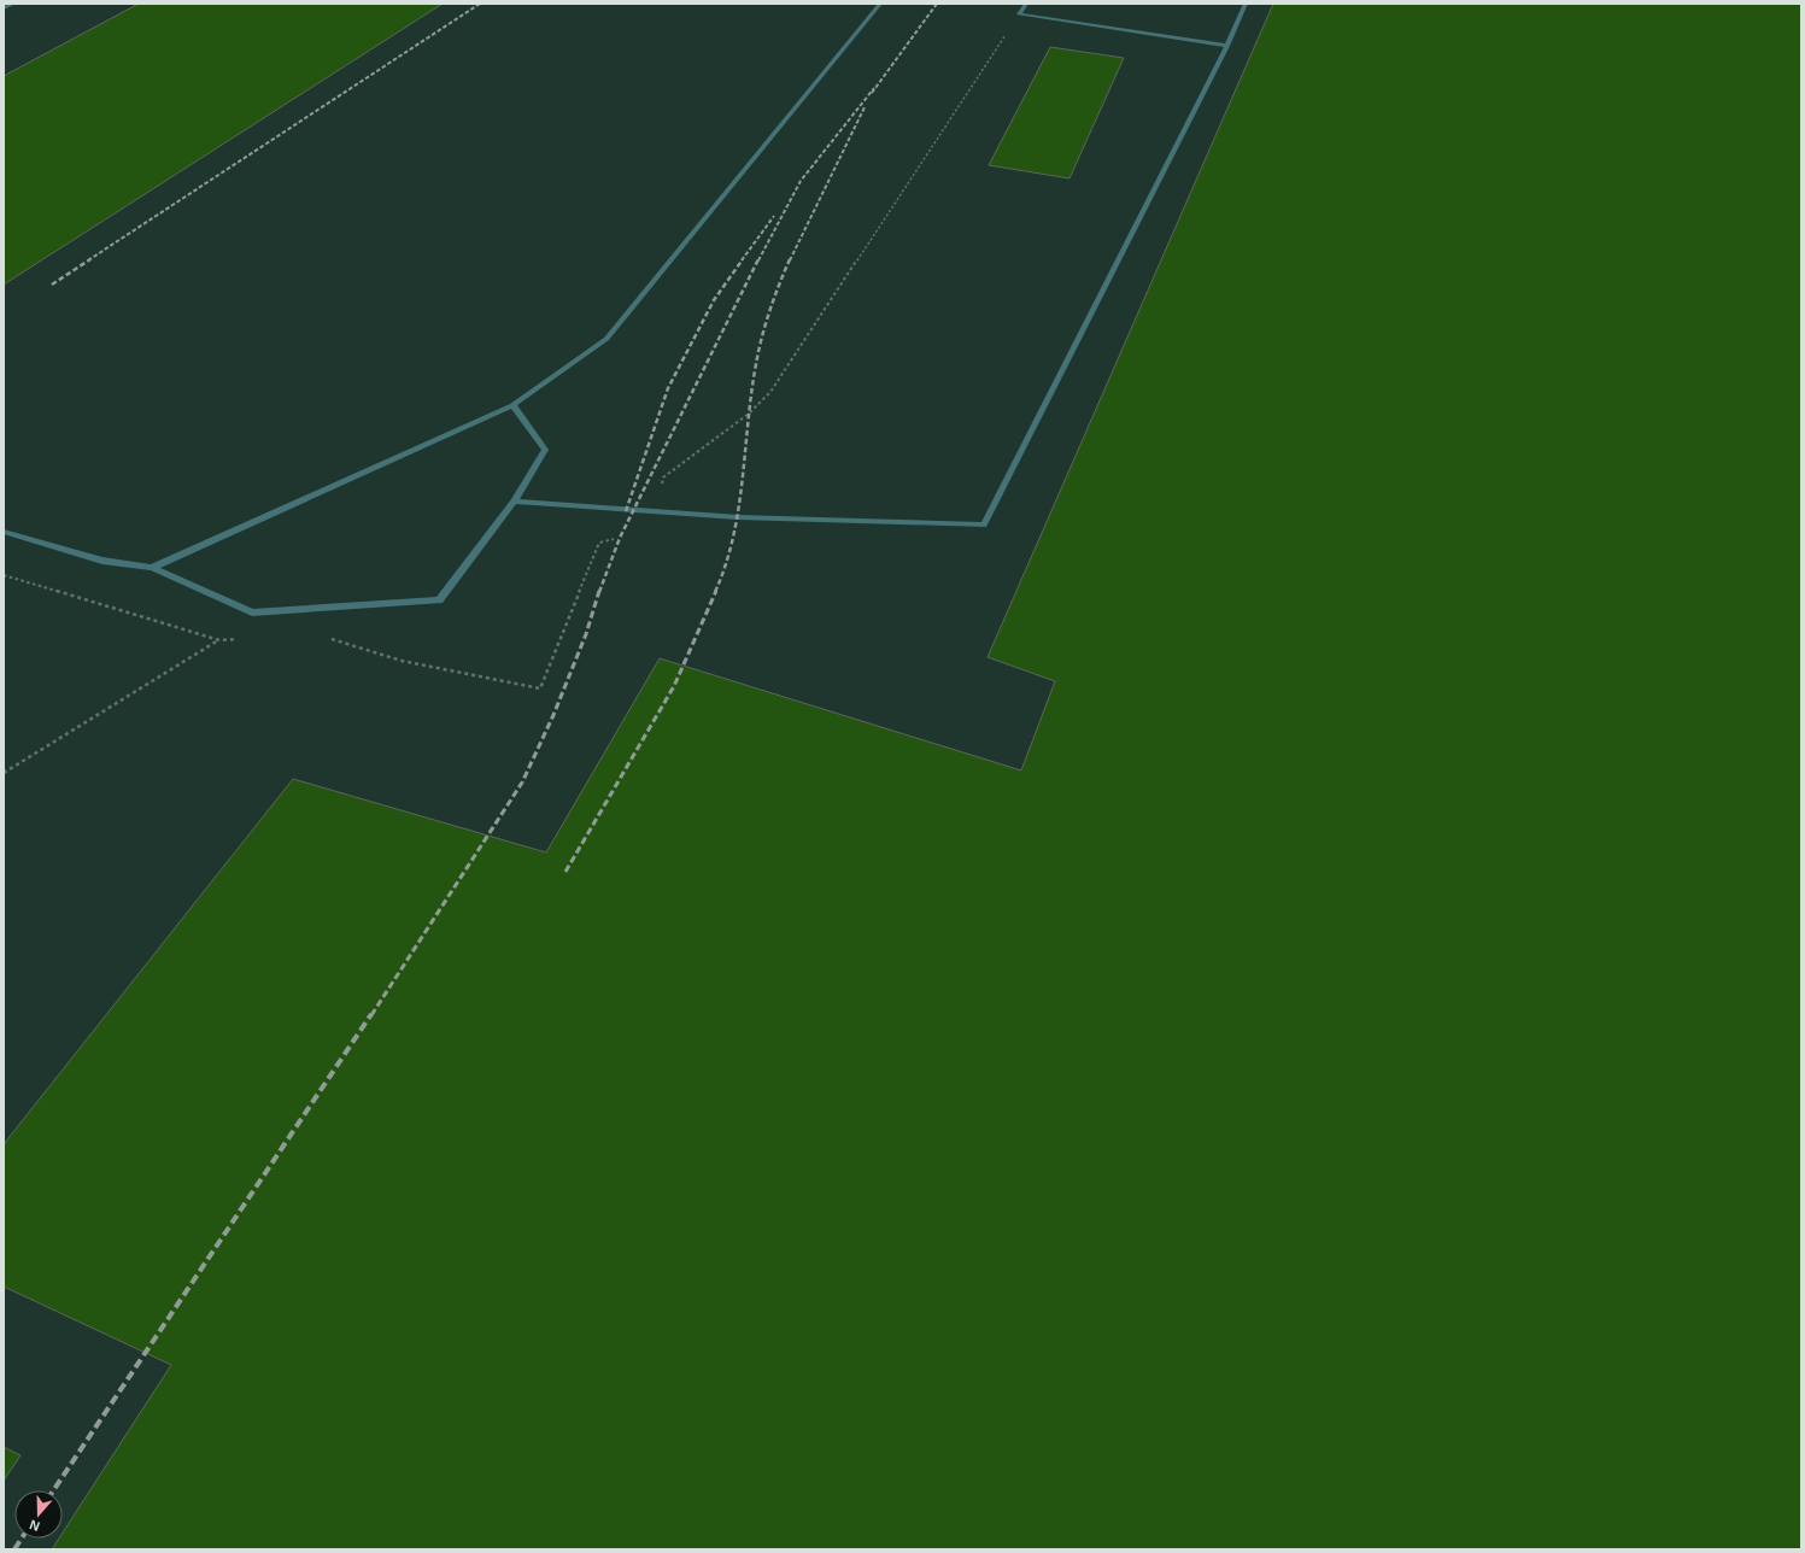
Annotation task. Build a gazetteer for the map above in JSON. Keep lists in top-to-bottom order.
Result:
{
  "north": "bottom"
}
